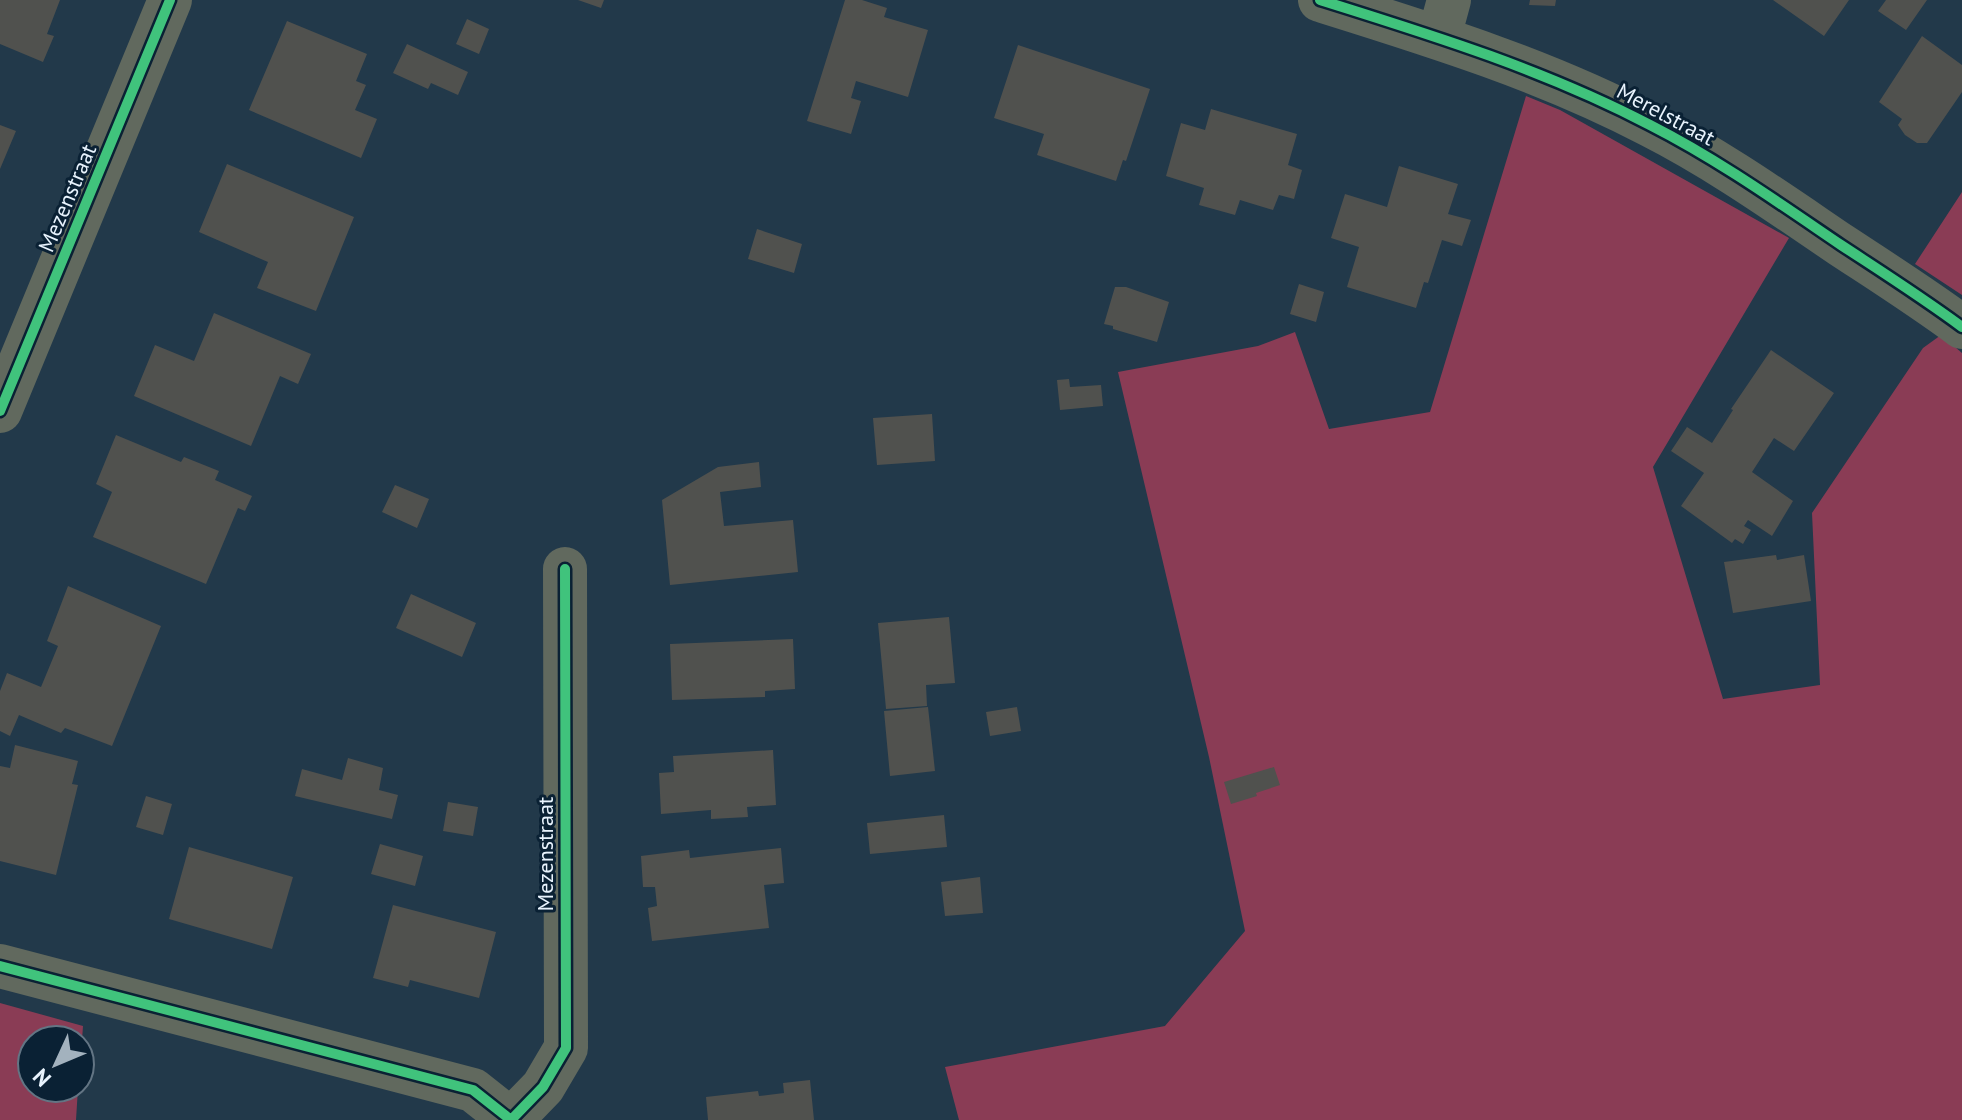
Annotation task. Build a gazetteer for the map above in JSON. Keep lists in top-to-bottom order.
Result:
{
  "streets": {
    "street": ["Merelstraat", "Mezenstraat"]
  },
  "north": "bottom left"
}
